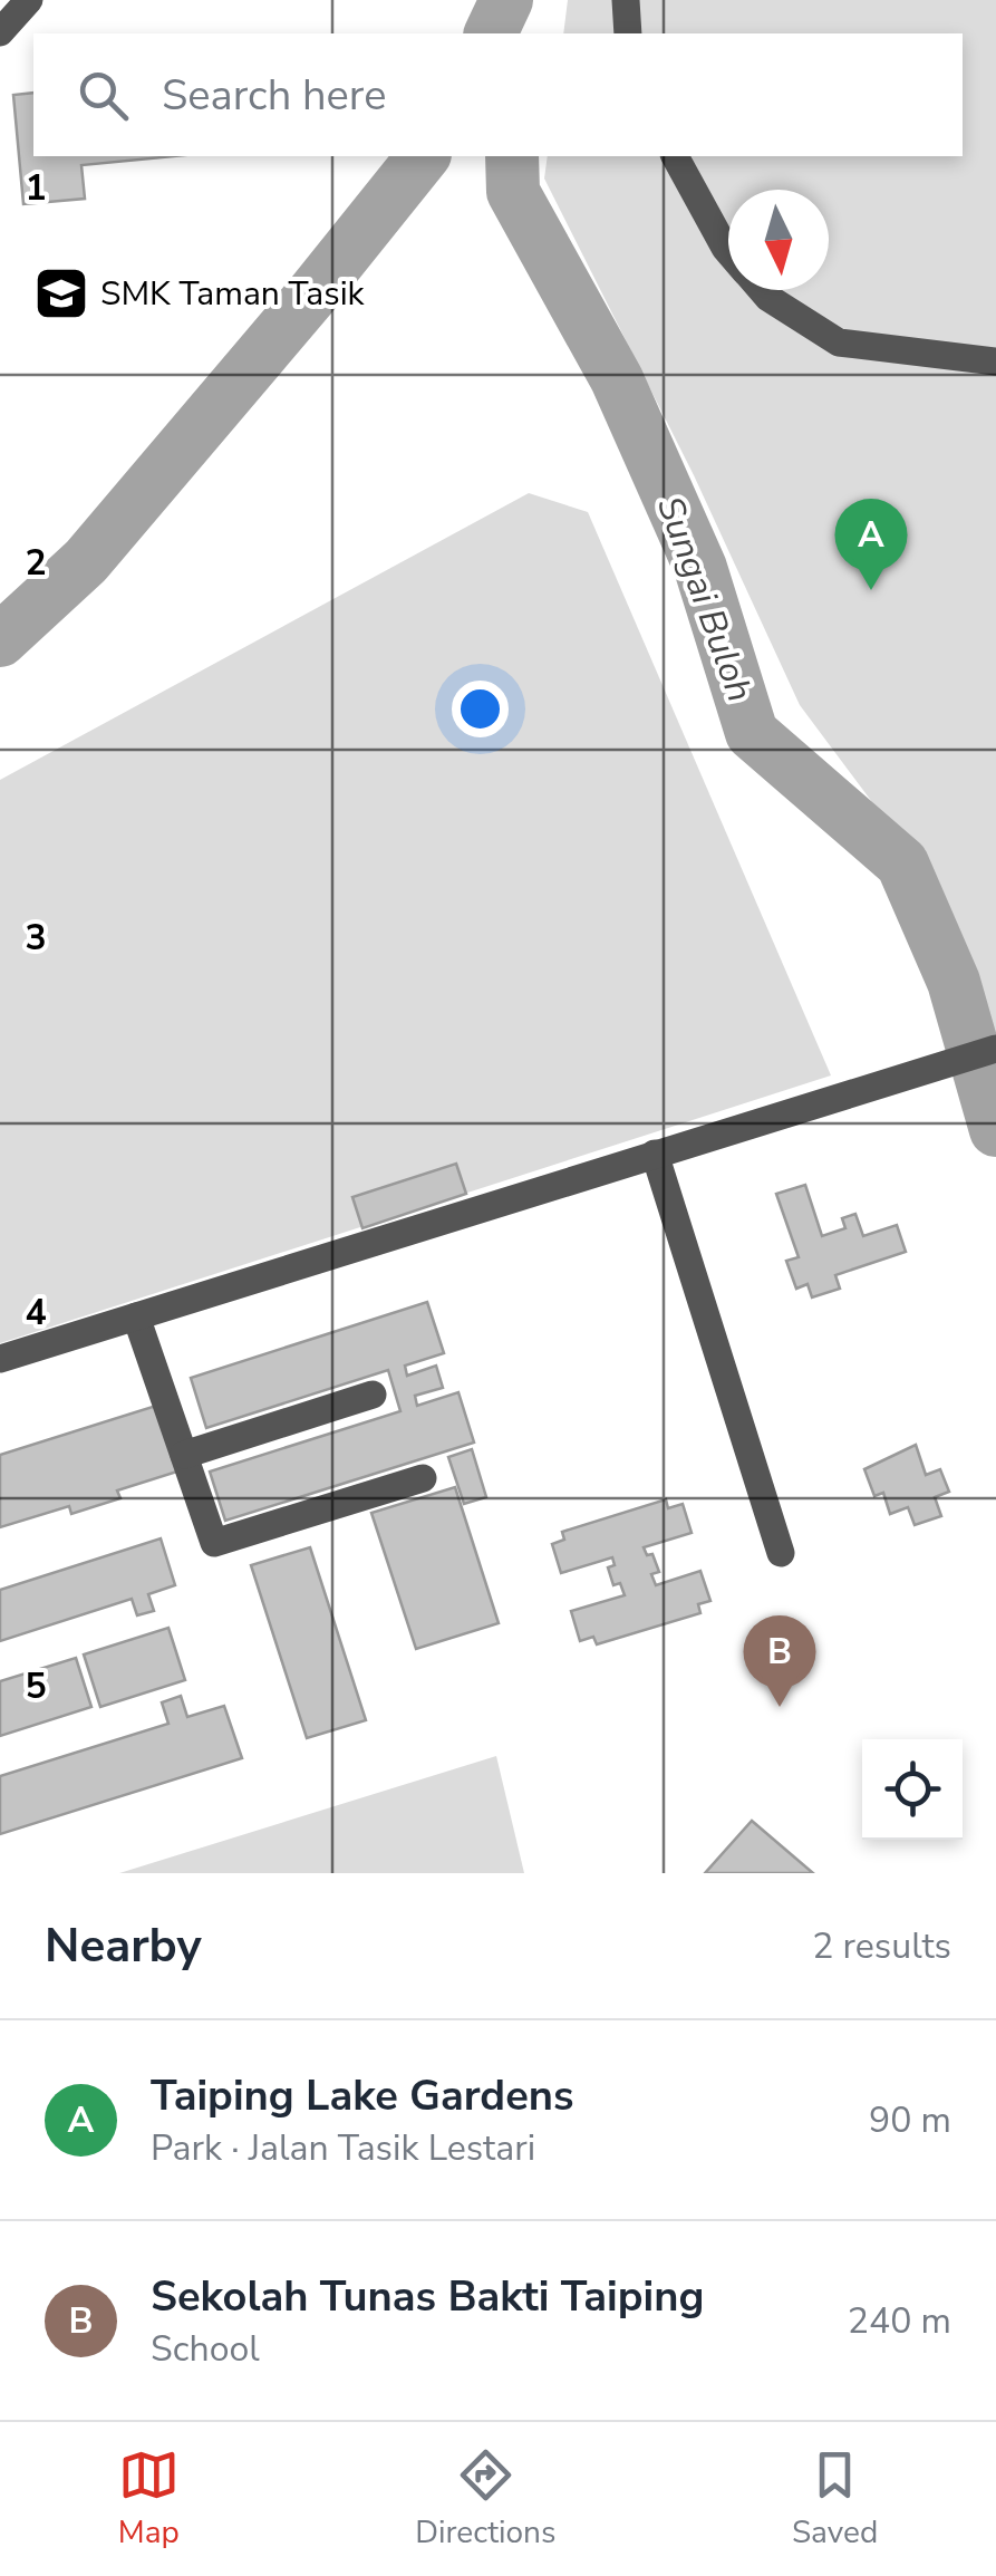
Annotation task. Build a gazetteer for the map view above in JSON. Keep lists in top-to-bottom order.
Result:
{
  "water": ["Sungai Buloh"],
  "places": {
    "school or university": ["SMK Taman Tasik"]
  },
  "north": "bottom",
  "page": {
    "search": "Search here",
    "pins": ["A", "B"],
    "heading": ["Nearby", "2 results"],
    "list": [
      {
        "mark": "A",
        "name": "Taiping Lake Gardens",
        "note": "Park · Jalan Tasik Lestari",
        "value": "90 m"
      },
      {
        "mark": "B",
        "name": "Sekolah Tunas Bakti Taiping",
        "note": "School",
        "value": "240 m"
      }
    ],
    "nav": ["Map", "Directions", "Saved"]
  },
  "grid": {
    "rows": [
      "1",
      "2",
      "3",
      "4",
      "5"
    ]
  }
}
